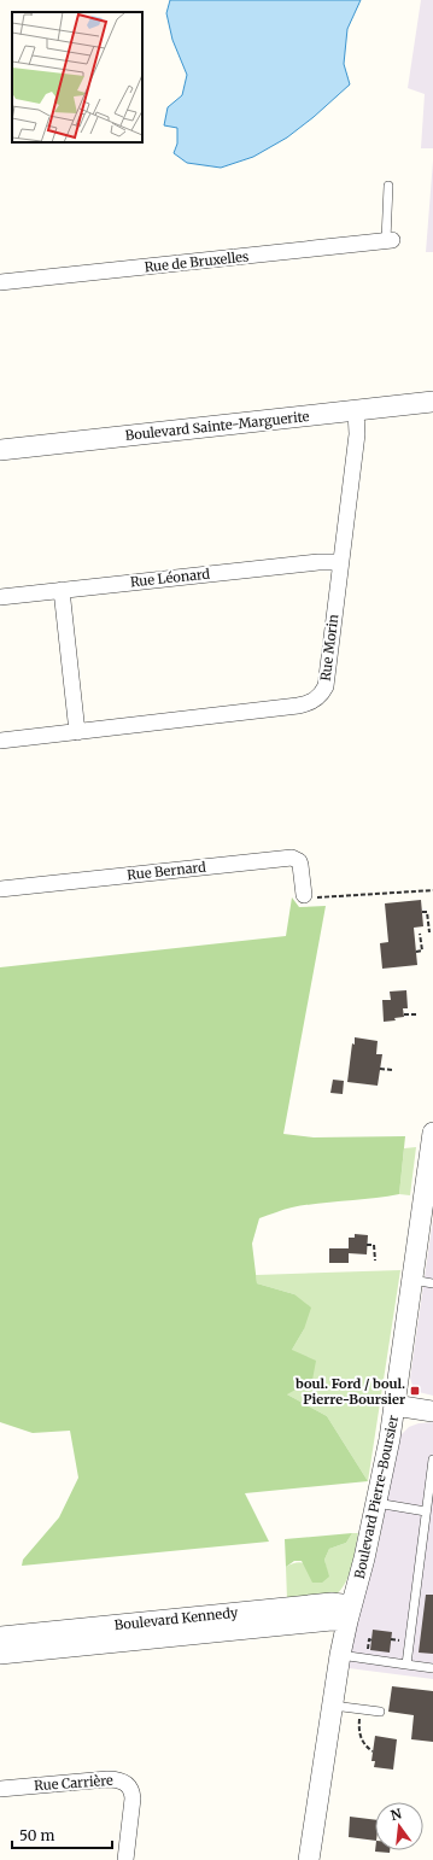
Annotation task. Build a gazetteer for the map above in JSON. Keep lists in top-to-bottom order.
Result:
{
  "streets": {
    "street": [
      "Rue de Bruxelles",
      "Boulevard Sainte-Marguerite",
      "Rue Léonard",
      "Rue Morin",
      "Rue Bernard",
      "Boulevard Pierre-Boursier",
      "Boulevard Kennedy",
      "Rue Carrière"
    ]
  },
  "crossings": [
    ["Boulevard Sainte-Marguerite", "Rue Morin"],
    ["Rue Léonard", "Rue Morin"],
    ["Boulevard Pierre-Boursier", "Boulevard Kennedy"]
  ],
  "places": {
    "transit": ["boul. Ford / boul. Pierre-Boursier"]
  },
  "scale_bar": "50 m",
  "north": "top"
}
